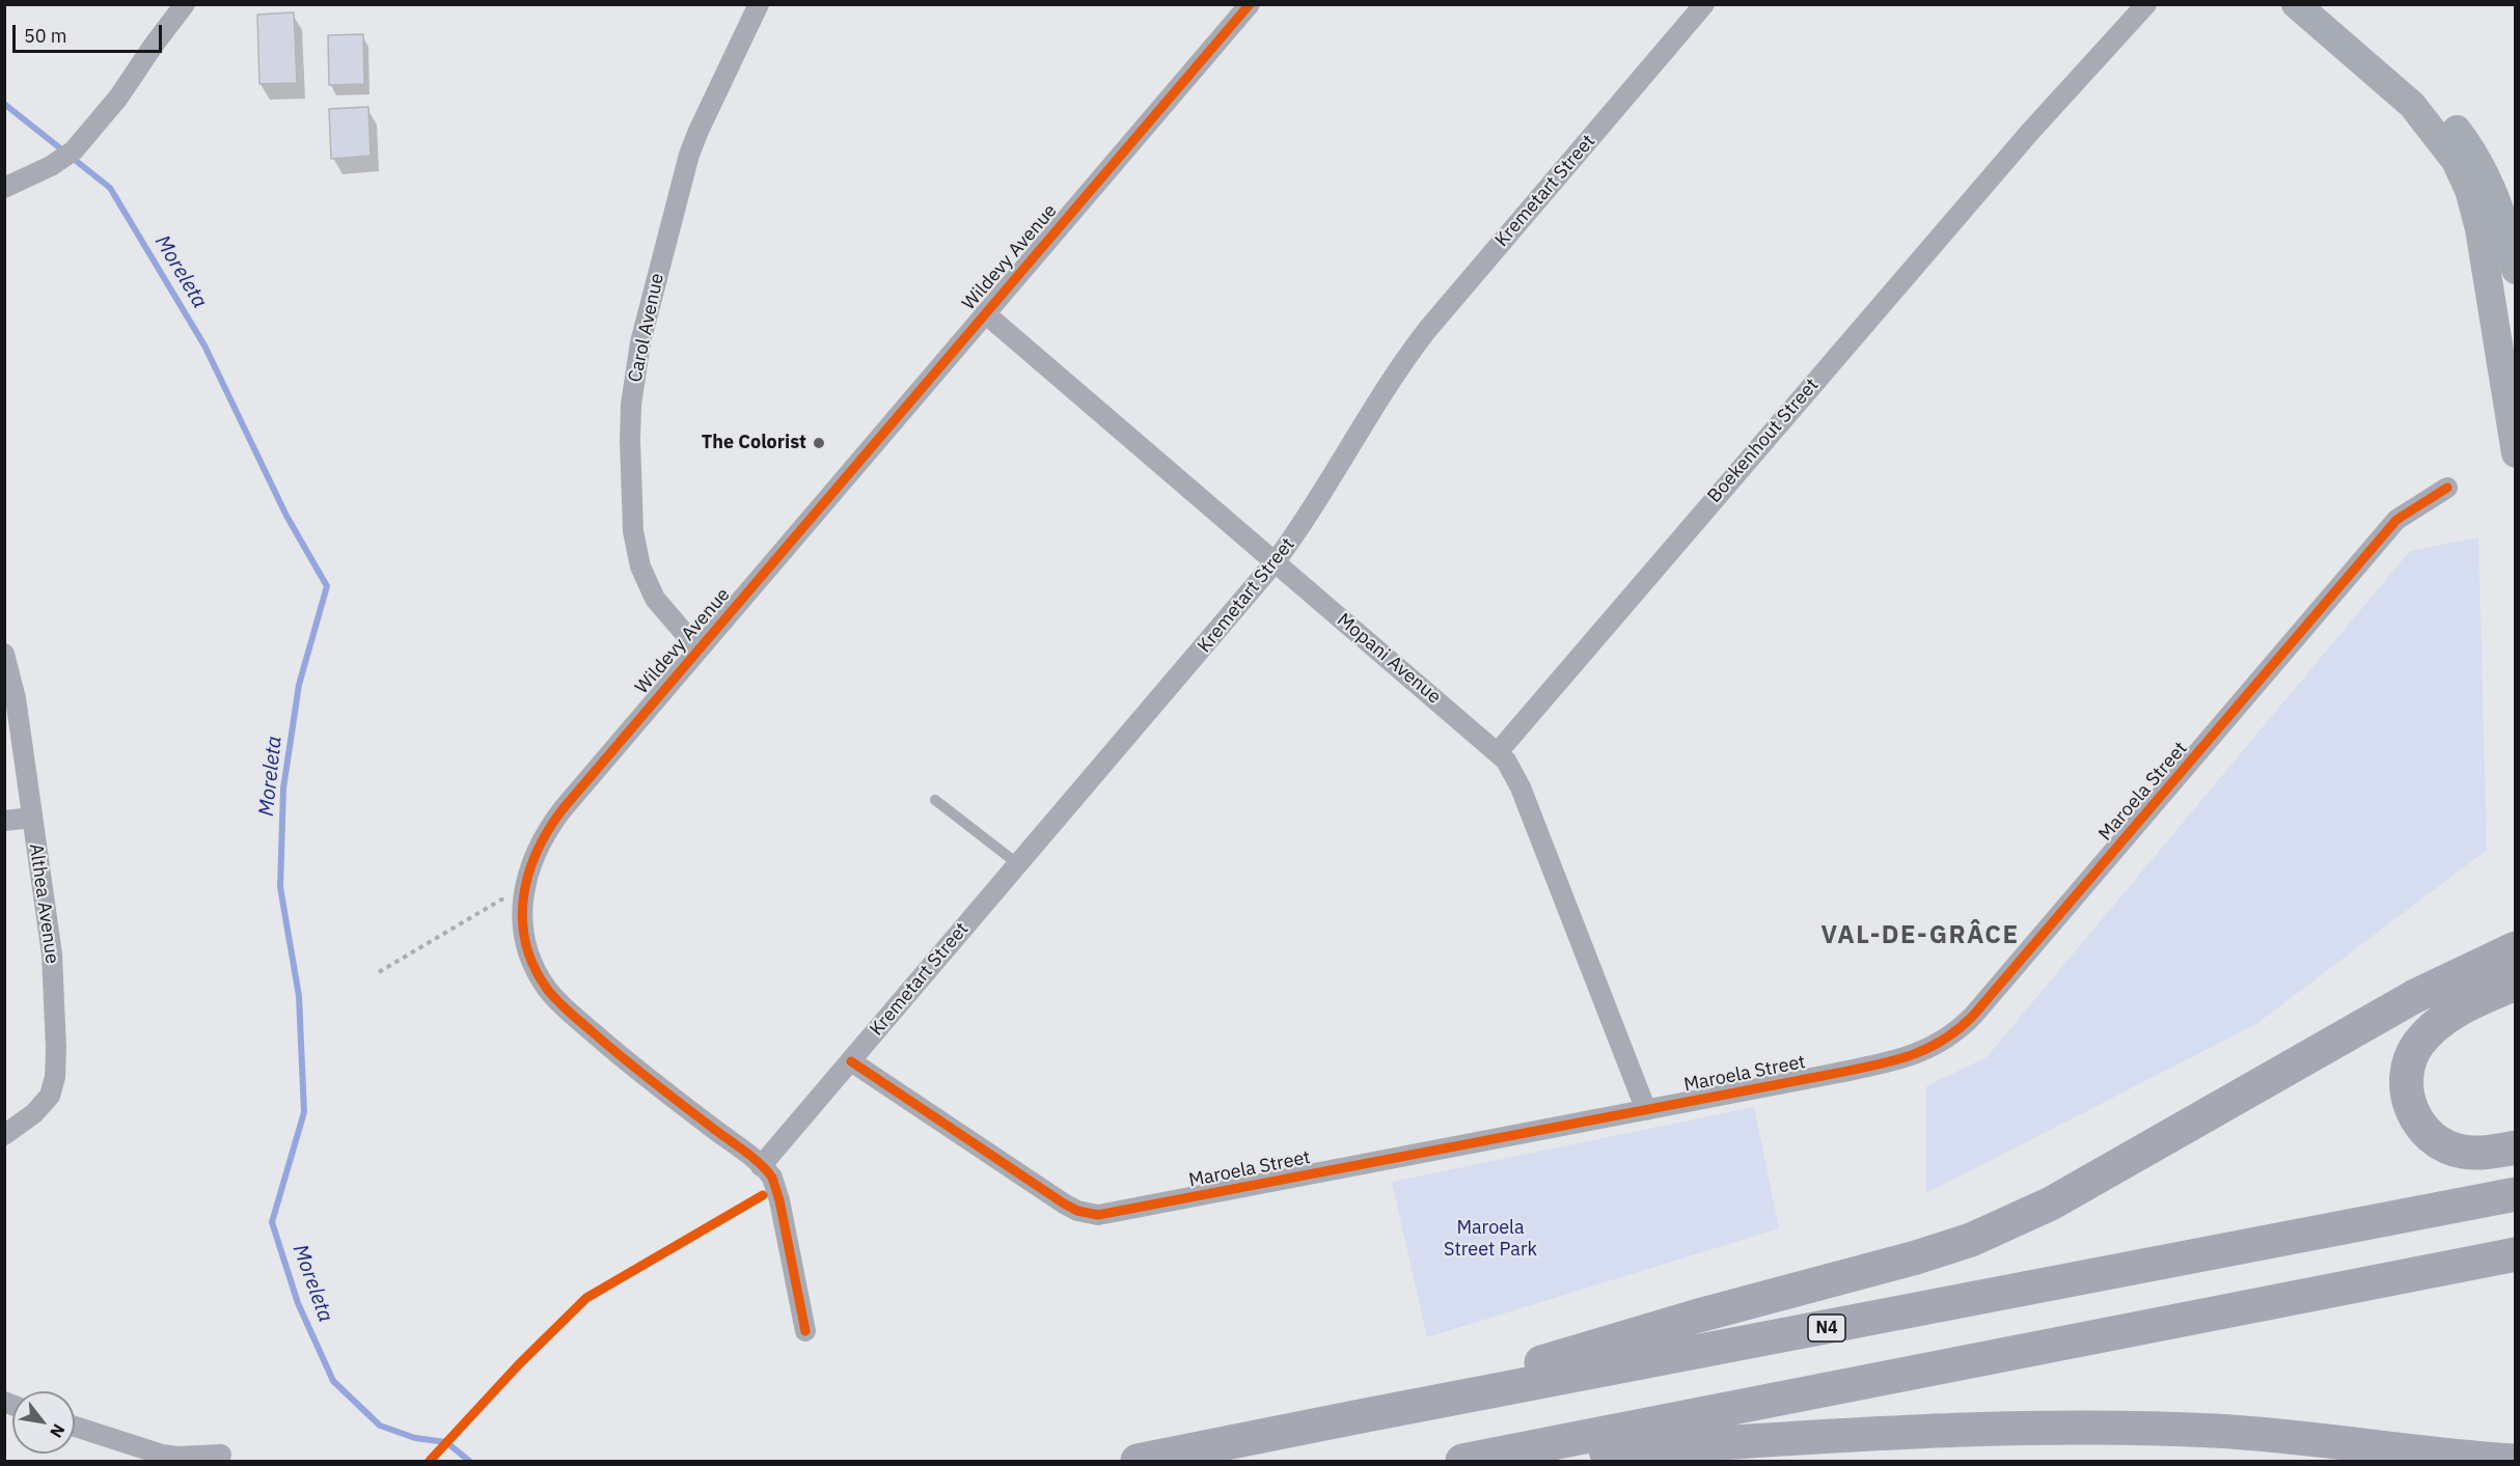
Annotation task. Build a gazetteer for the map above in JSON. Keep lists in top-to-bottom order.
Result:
{
  "streets": {
    "highway": ["N4"],
    "street": [
      "Kremetart Street",
      "Wildevy Avenue",
      "Carol Avenue",
      "Boekenhout Street",
      "Mopani Avenue",
      "Maroela Street",
      "Althea Avenue"
    ]
  },
  "crossings": [
    ["Kremetart Street", "Wildevy Avenue"],
    ["Kremetart Street", "Mopani Avenue"],
    ["Kremetart Street", "Maroela Street"],
    ["Wildevy Avenue", "Carol Avenue"],
    ["Wildevy Avenue", "Mopani Avenue"],
    ["Boekenhout Street", "Mopani Avenue"],
    ["Mopani Avenue", "Maroela Street"]
  ],
  "districts": ["VAL-DE-GRÂCE"],
  "water": ["Moreleta"],
  "parks": ["Maroela Street Park"],
  "places": ["The Colorist"],
  "scale_bar": "50 m",
  "north": "bottom right"
}
